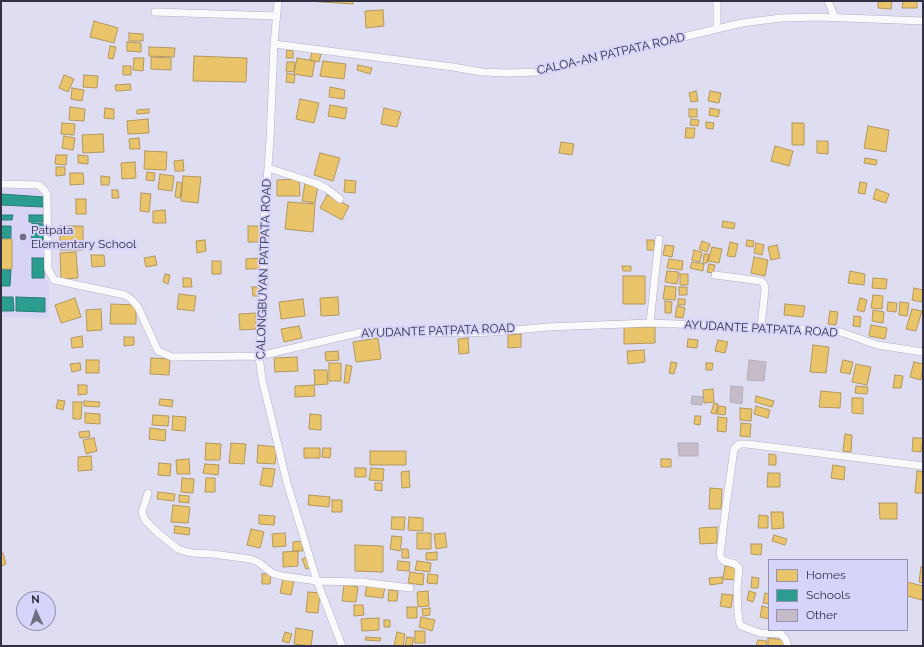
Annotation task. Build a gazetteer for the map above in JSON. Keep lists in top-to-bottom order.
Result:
{
  "streets": {
    "street": ["CALOA-AN PATPATA ROAD", "CALONGBUYAN PATPATA ROAD", "AYUDANTE PATPATA ROAD"]
  },
  "crossings": [
    ["CALOA-AN PATPATA ROAD", "CALONGBUYAN PATPATA ROAD"],
    ["CALONGBUYAN PATPATA ROAD", "AYUDANTE PATPATA ROAD"]
  ],
  "places": ["Patpata Elementary School"],
  "legend": ["Homes", "Schools", "Other"],
  "north": "top"
}
